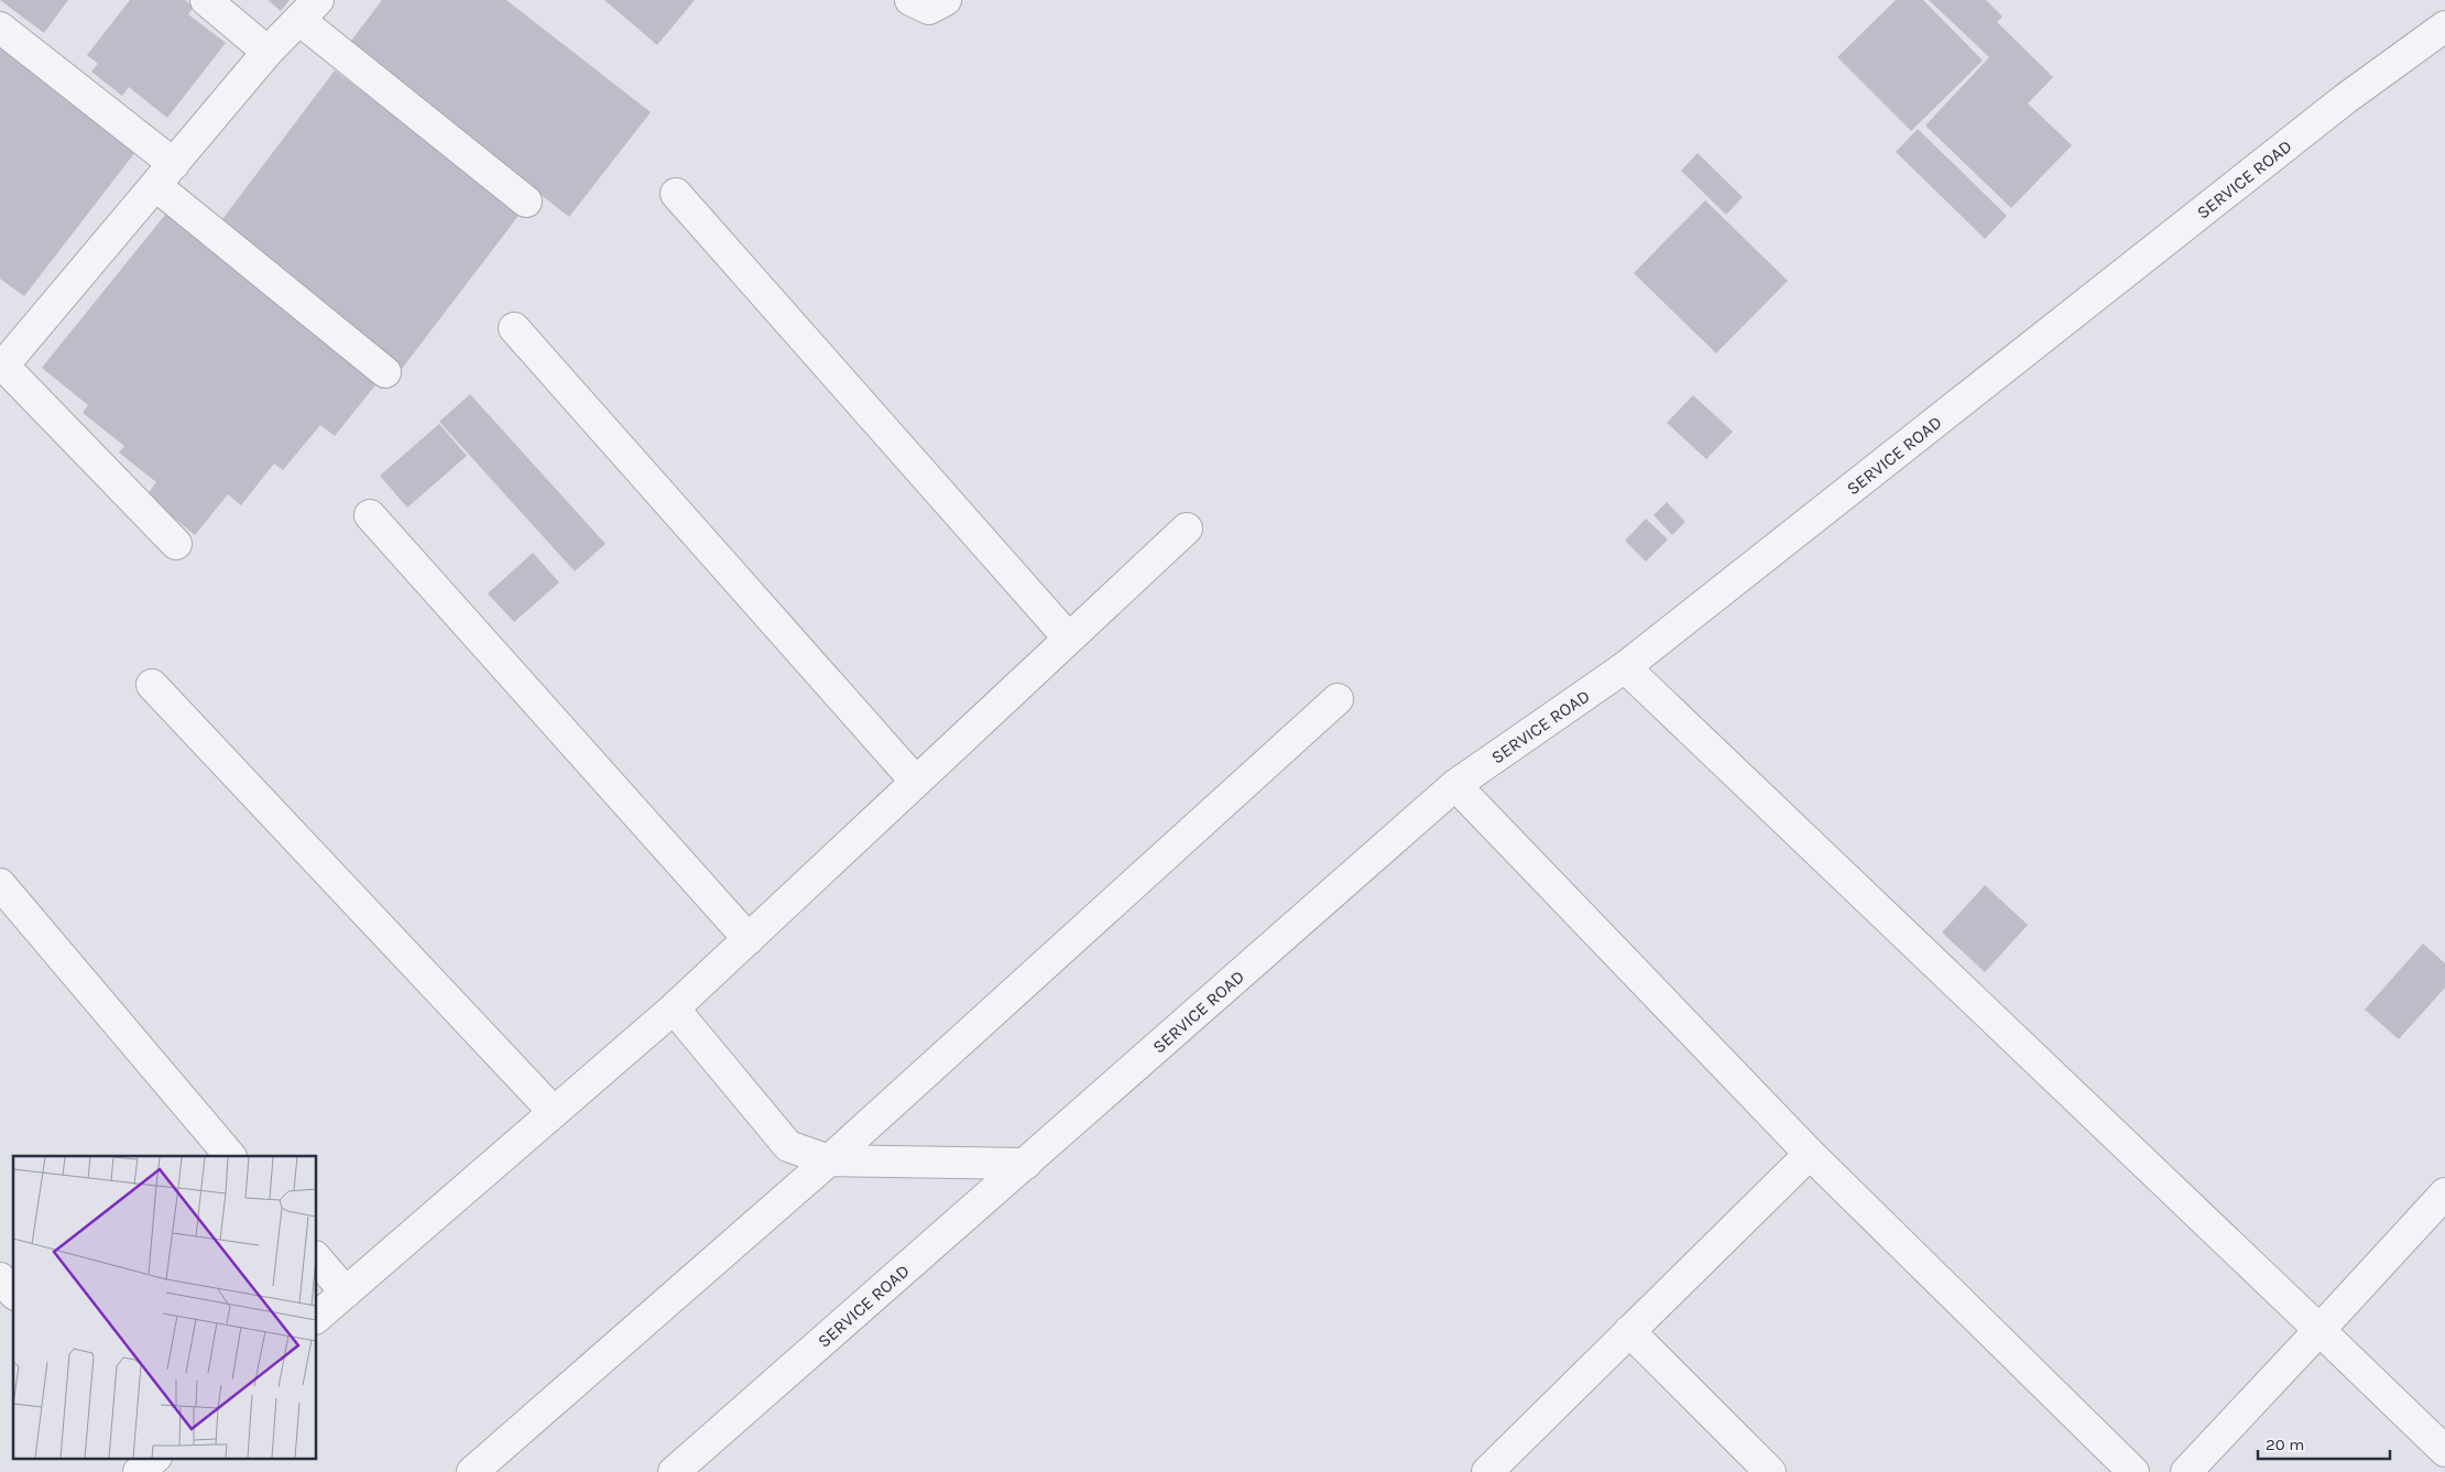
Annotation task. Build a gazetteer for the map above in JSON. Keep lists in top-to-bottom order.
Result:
{
  "streets": {
    "street": ["SERVICE ROAD"]
  },
  "scale_bar": "20 m"
}
